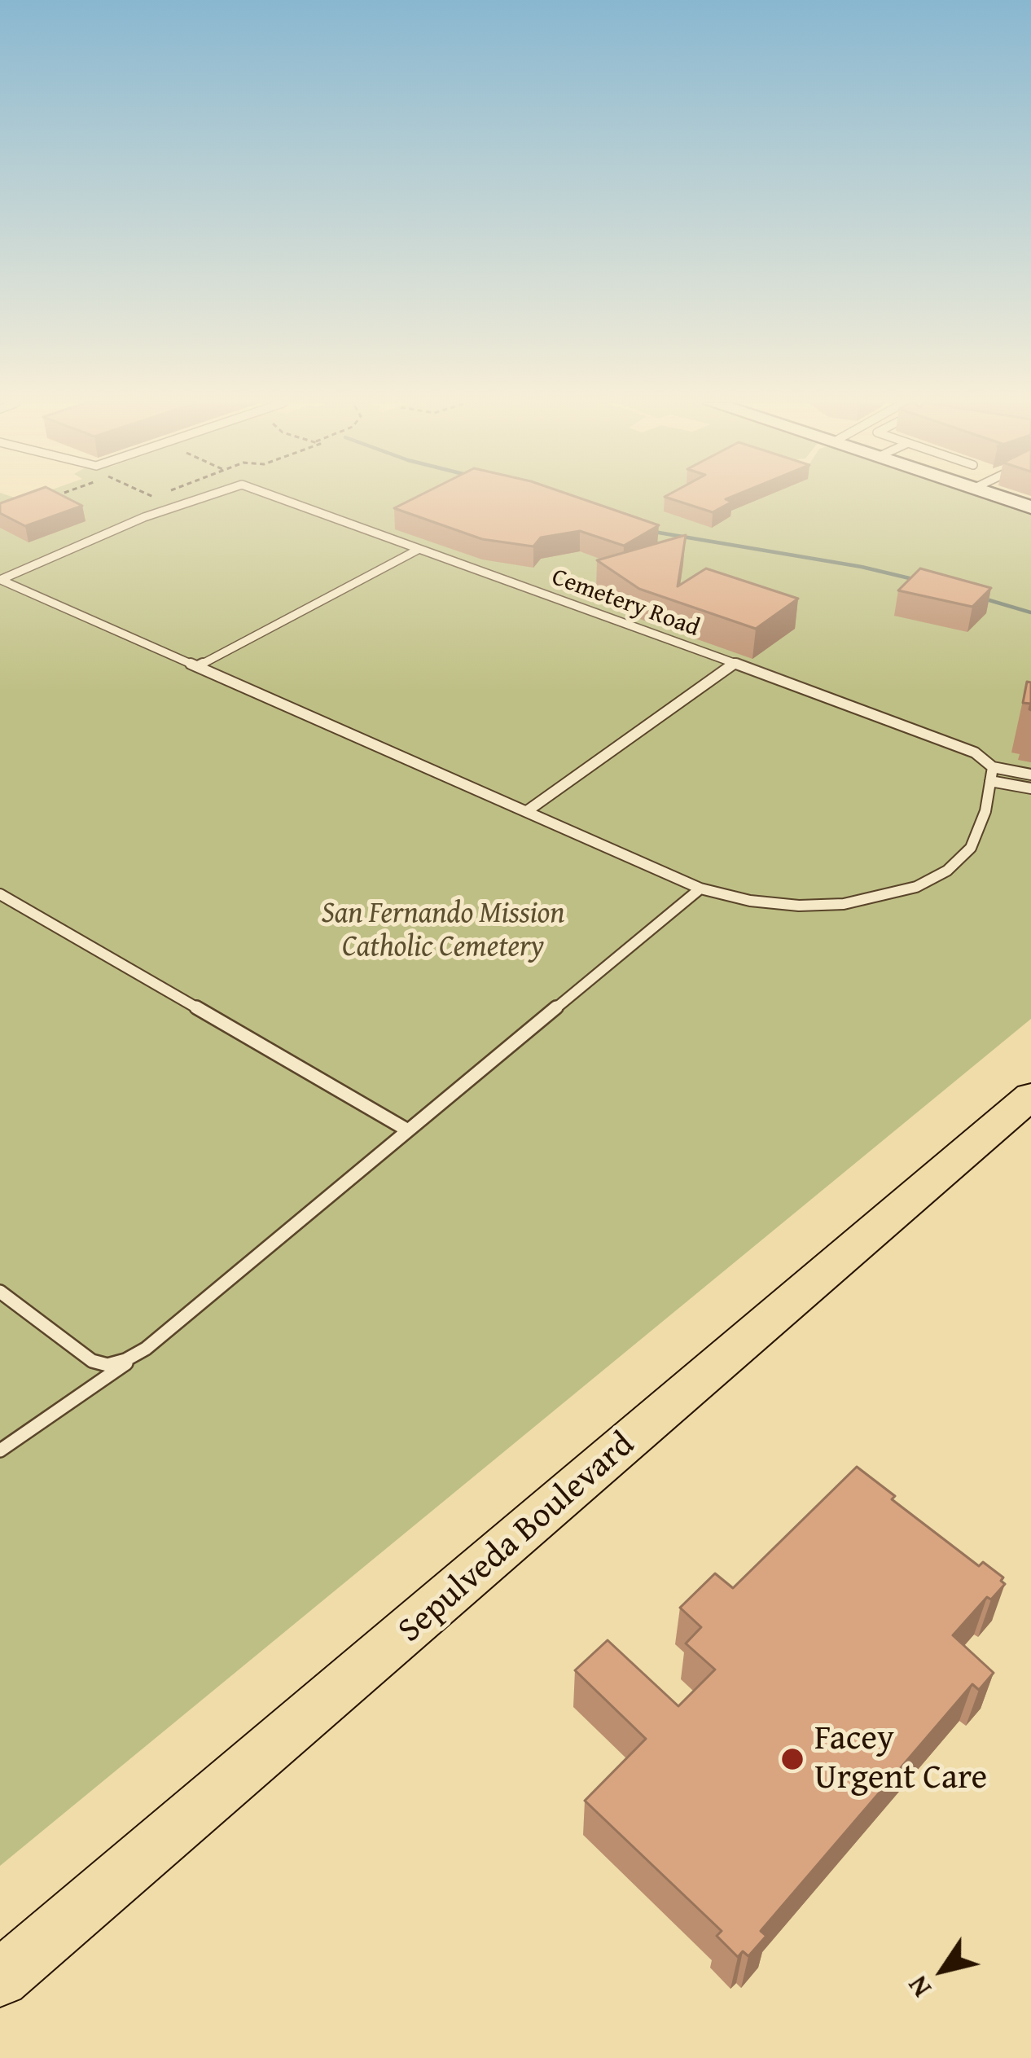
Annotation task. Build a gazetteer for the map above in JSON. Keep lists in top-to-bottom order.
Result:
{
  "streets": {
    "main road": ["Sepulveda Boulevard"],
    "lane": ["Cemetery Road"]
  },
  "parks": ["San Fernando Mission Catholic Cemetery"],
  "places": ["Facey Urgent Care"],
  "north": "bottom left"
}
